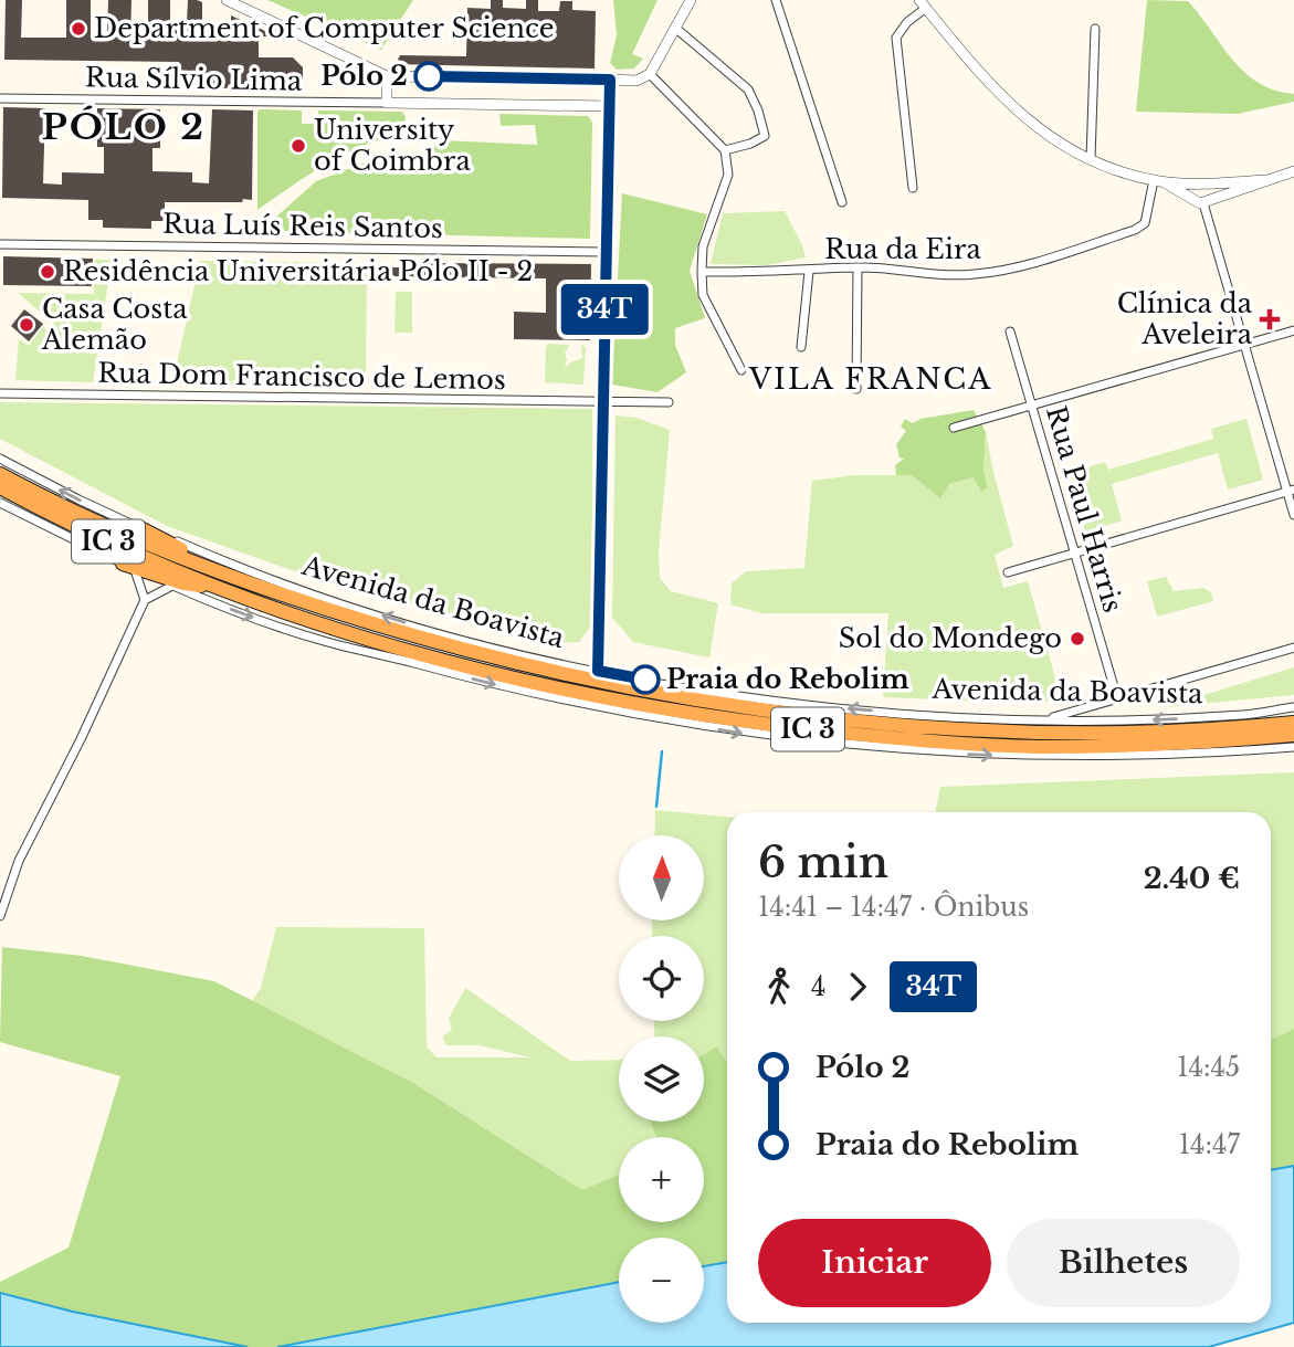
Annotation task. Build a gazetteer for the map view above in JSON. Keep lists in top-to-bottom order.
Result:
{
  "streets": {
    "highway": ["IC 3", "Avenida da Boavista"],
    "street": [
      "Rua Sílvio Lima",
      "Rua Luís Reis Santos",
      "Rua da Eira",
      "Rua Dom Francisco de Lemos",
      "Rua Paul Harris"
    ]
  },
  "districts": ["PÓLO 2", "VILA FRANCA"],
  "places": {
    "other": [
      "Department of Computer Science",
      "Pólo 2",
      "University of Coimbra",
      "Residência Universitária Pólo II - 2",
      "Casa Costa Alemão",
      "Sol do Mondego",
      "Praia do Rebolim"
    ],
    "health": ["Clínica da Aveleira"]
  },
  "lines": ["bus line 34T"],
  "north": "top",
  "page": {
    "on_map": "34T",
    "heading": ["6 min", "14:41 – 14:47 · Ônibus", "2.40 €"],
    "map_buttons": ["+", "−"],
    "legs": ["4", "34T"],
    "list": [
      {
        "name": "Pólo 2",
        "value": "14:45"
      },
      {
        "name": "Praia do Rebolim",
        "value": "14:47"
      }
    ],
    "buttons": ["Iniciar", "Bilhetes"]
  }
}
